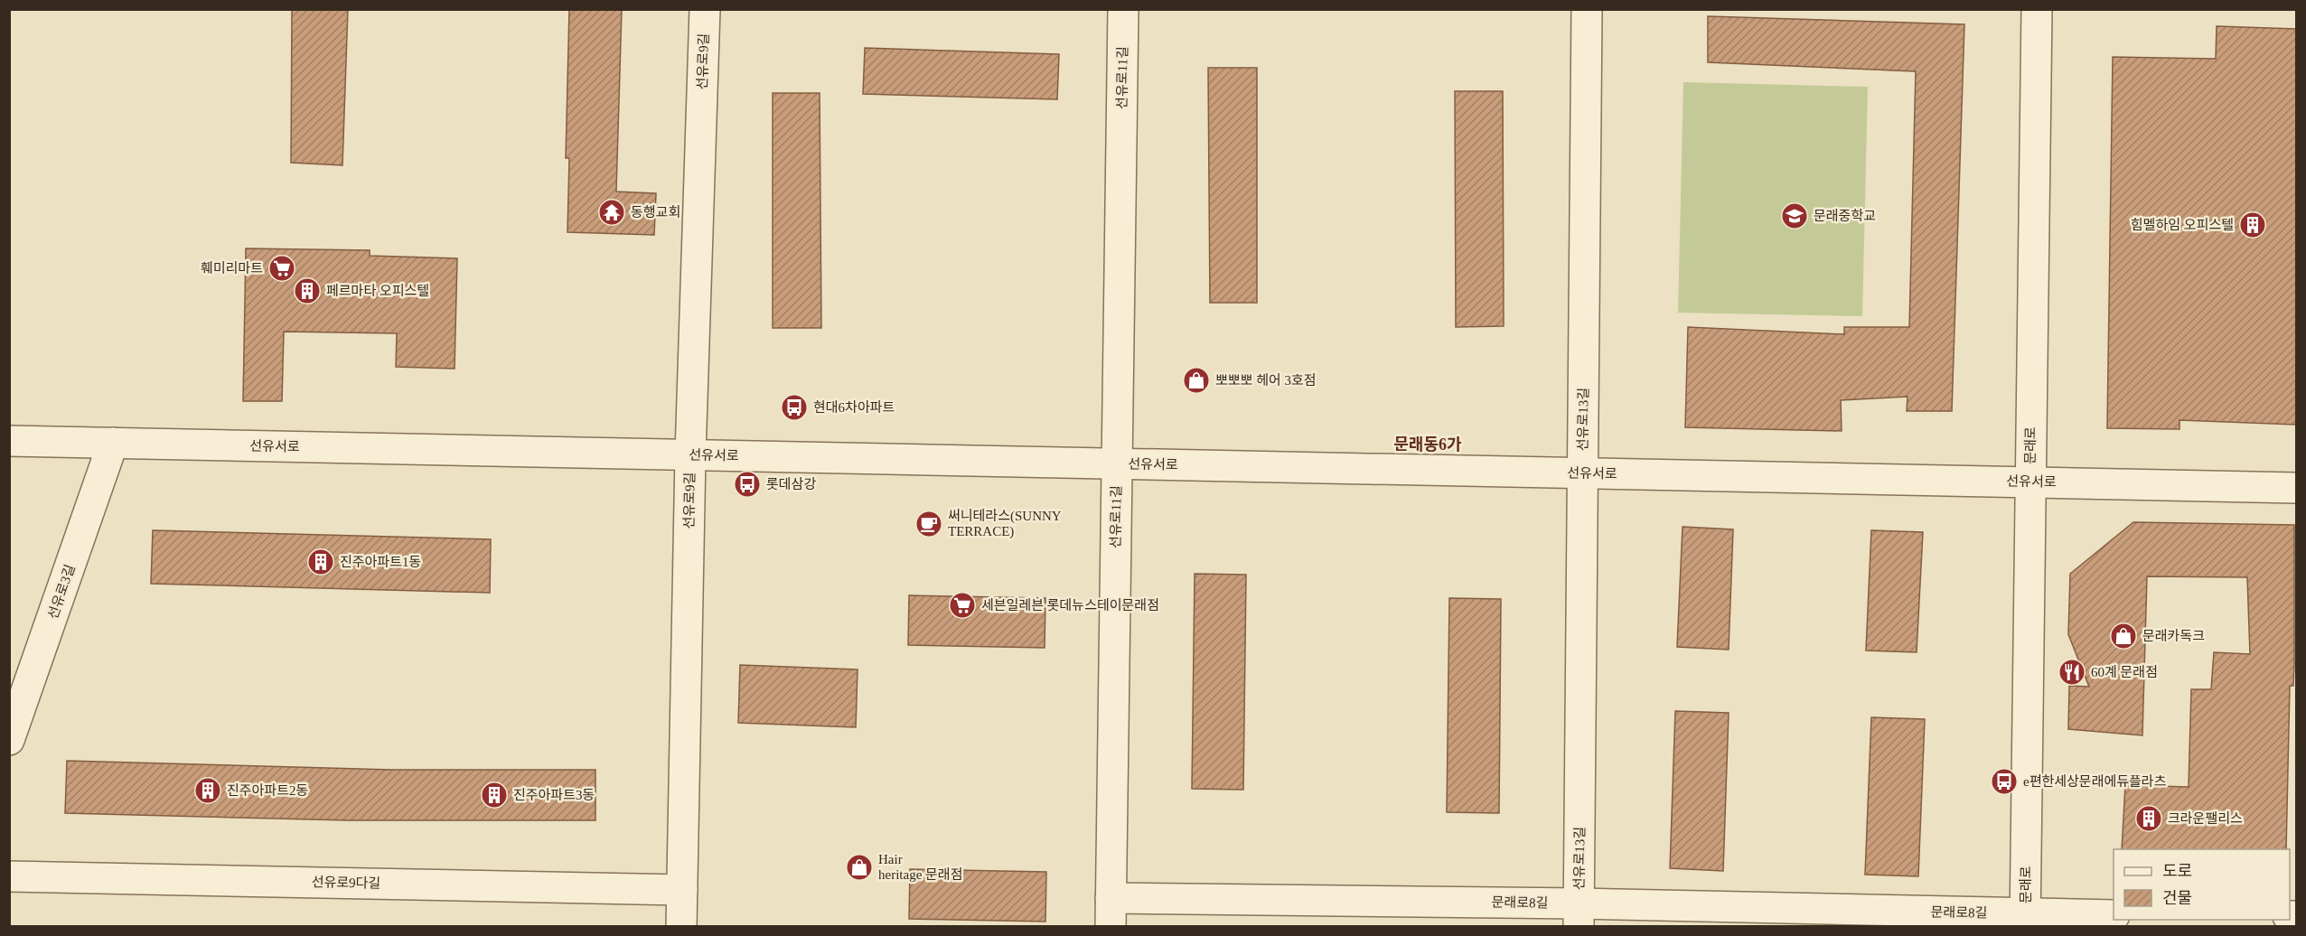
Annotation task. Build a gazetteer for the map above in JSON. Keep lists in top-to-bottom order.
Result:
{
  "streets": {
    "street": [
      "선유로9길",
      "선유로11길",
      "선유로13길",
      "문래로",
      "선유서로",
      "선유로3길",
      "선유로9다길",
      "문래로8길"
    ]
  },
  "crossings": [
    ["선유로9길", "선유서로"],
    ["선유로9길", "선유로9다길"],
    ["선유로11길", "선유서로"],
    ["선유로11길", "문래로8길"],
    ["선유로13길", "선유서로"],
    ["선유로13길", "문래로8길"],
    ["문래로", "선유서로"],
    ["문래로", "문래로8길"],
    ["선유서로", "선유로3길"]
  ],
  "districts": ["문래동6가"],
  "places": {
    "temple": ["동행교회"],
    "school or university": ["문래중학교"],
    "building": [
      "힘멜하임 오피스텔",
      "페르마타 오피스텔",
      "진주아파트1동",
      "진주아파트2동",
      "진주아파트3동",
      "크라운팰리스"
    ],
    "supermarket": ["훼미리마트", "세븐일레븐 롯데뉴스테이문래점"],
    "shop": ["뽀뽀뽀 헤어 3호점", "문래카독크", "Hair heritage 문래점"],
    "bus stop": ["현대6차아파트", "롯데삼강", "e편한세상문래에듀플라츠"],
    "cafe": ["써니테라스(SUNNY TERRACE)"],
    "restaurant": ["60계 문래점"]
  },
  "legend": ["도로", "건물"]
}
